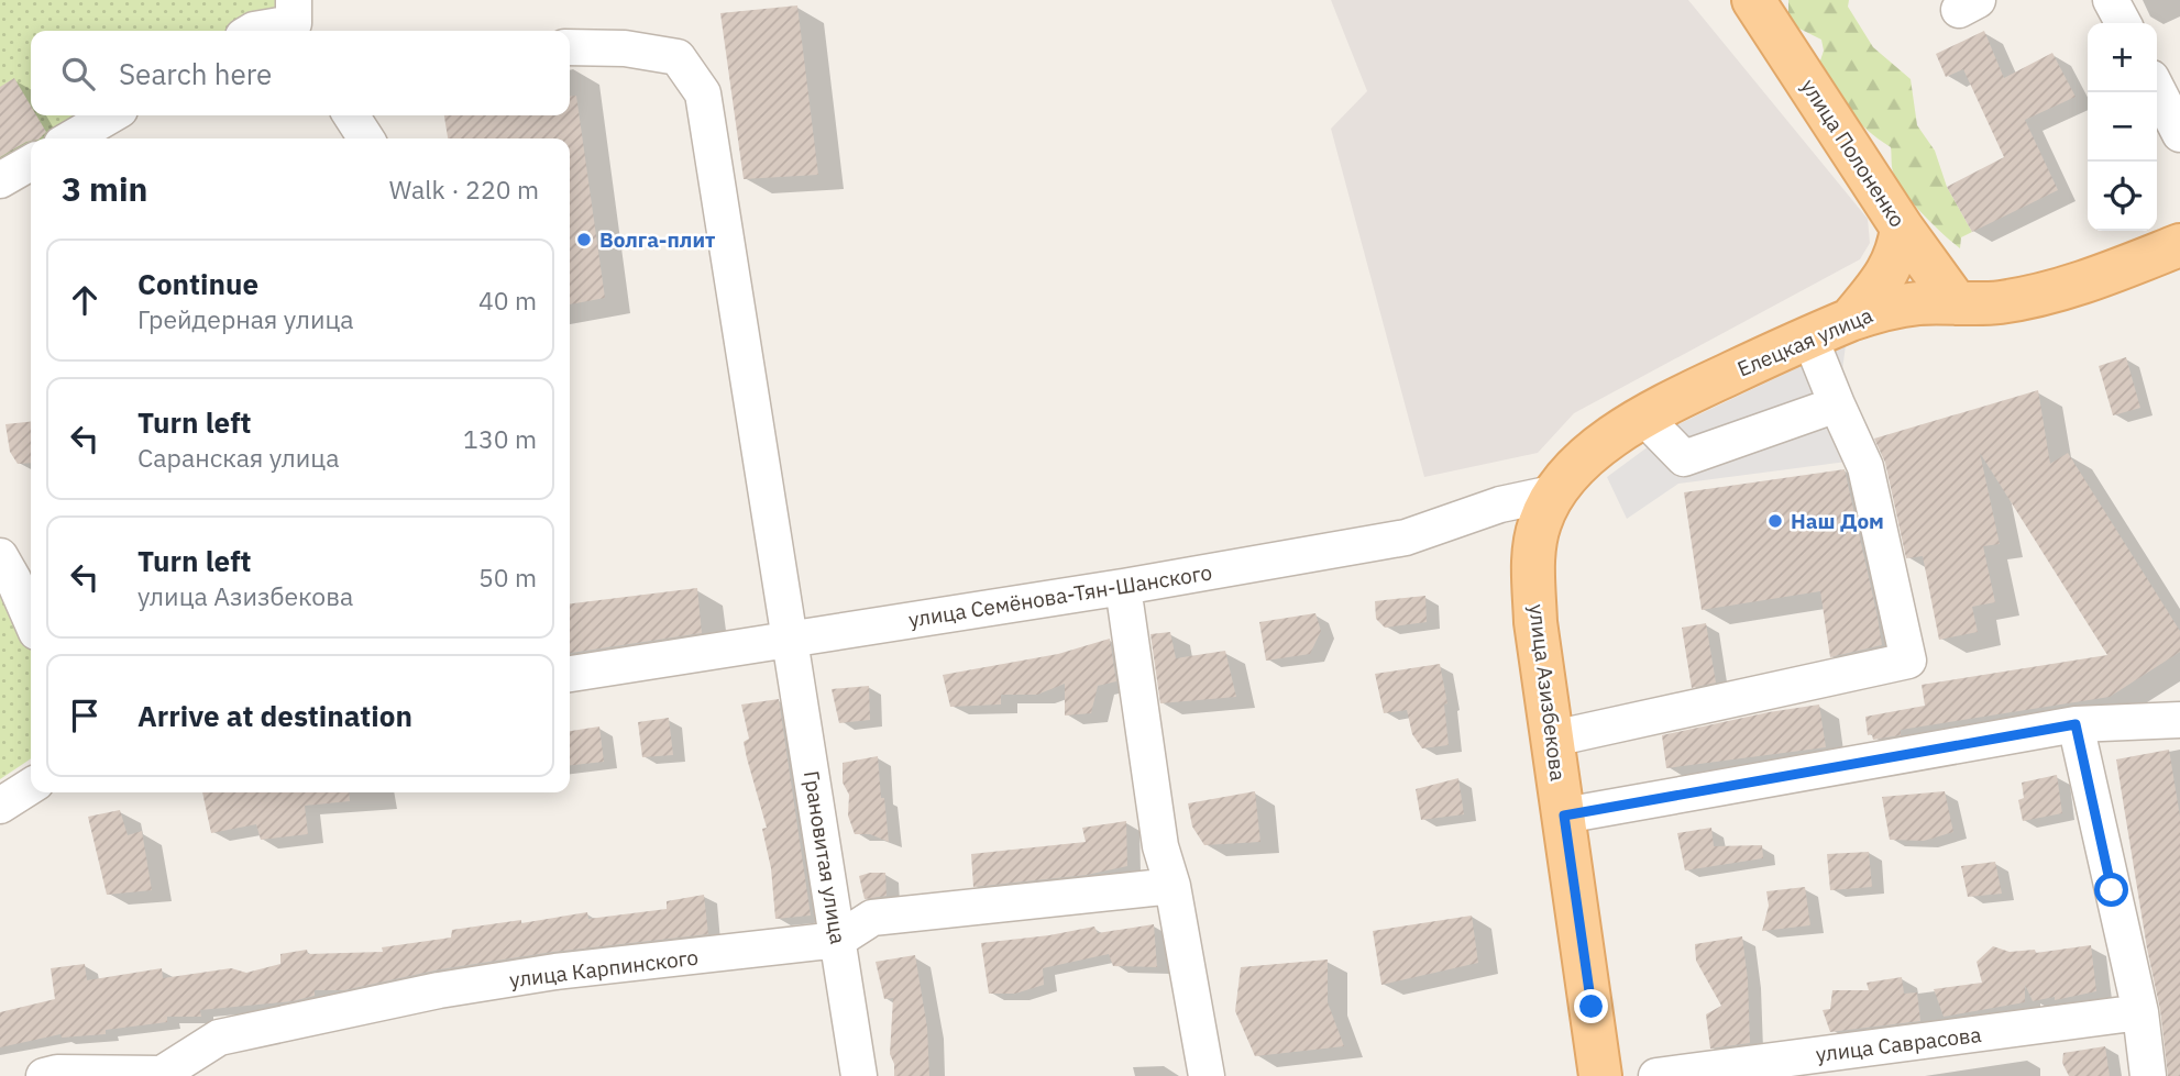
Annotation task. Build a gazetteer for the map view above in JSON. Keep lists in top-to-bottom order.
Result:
{
  "streets": {
    "main road": ["улица Полоненко", "Елецкая улица", "улица Азизбекова"],
    "street": [
      "улица Семёнова-Тян-Шанского",
      "Грановитая улица",
      "улица Карпинского",
      "улица Саврасова"
    ]
  },
  "crossings": [
    ["улица Полоненко", "Елецкая улица"],
    ["Елецкая улица", "улица Семёнова-Тян-Шанского"],
    ["Елецкая улица", "улица Азизбекова"],
    ["улица Семёнова-Тян-Шанского", "улица Азизбекова"],
    ["улица Семёнова-Тян-Шанского", "Грановитая улица"],
    ["Грановитая улица", "улица Карпинского"]
  ],
  "places": ["Волга-плит", "Наш Дом"],
  "page": {
    "map_buttons": ["+", "−"],
    "search": "Search here",
    "heading": ["3 min", "Walk · 220 m"],
    "list": [
      ["Continue", "Грейдерная улица", "40 m"],
      ["Turn left", "Саранская улица", "130 m"],
      ["Turn left", "улица Азизбекова", "50 m"],
      "Arrive at destination"
    ]
  }
}
